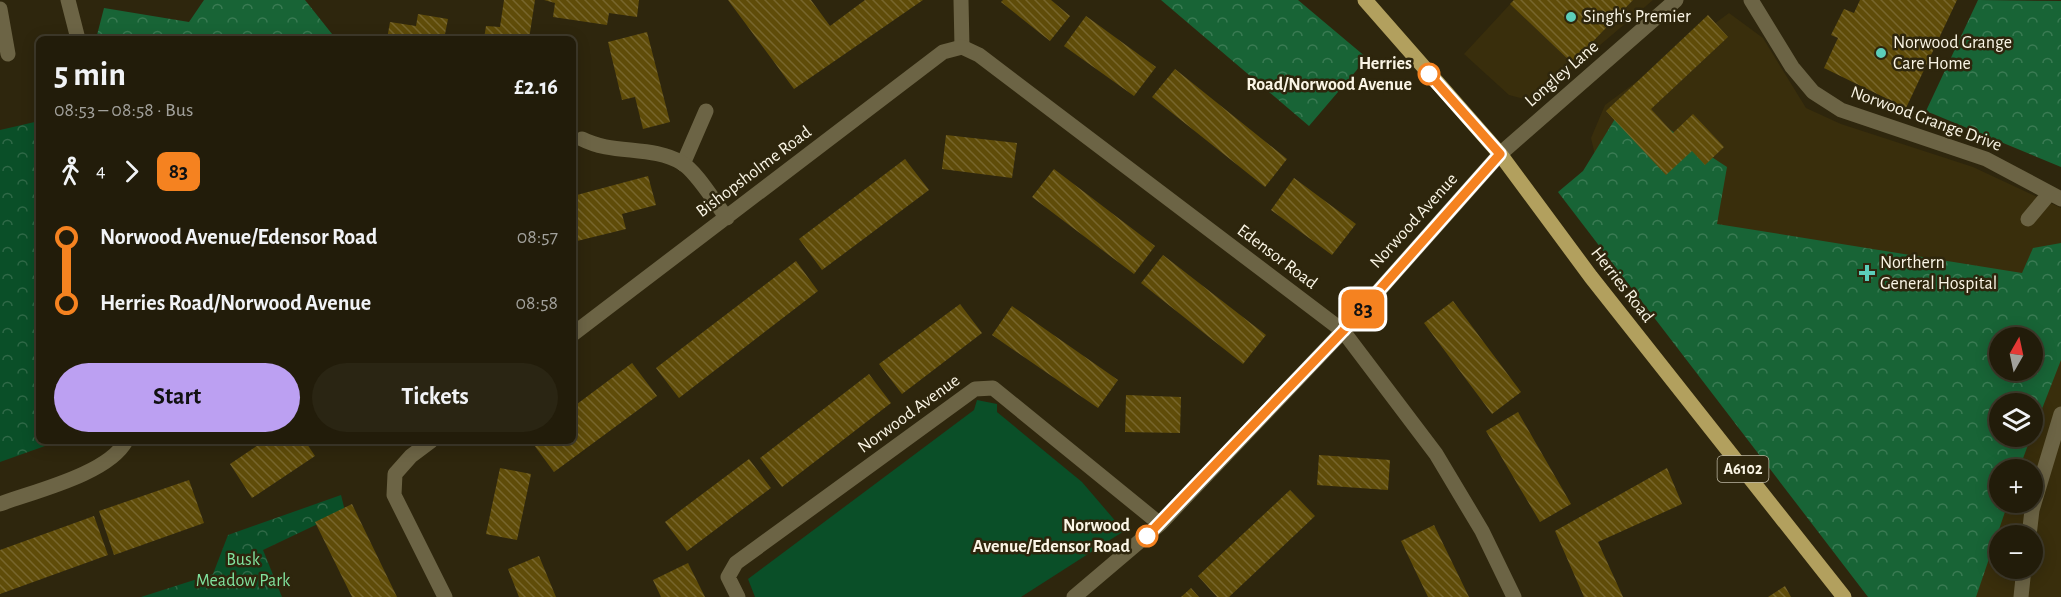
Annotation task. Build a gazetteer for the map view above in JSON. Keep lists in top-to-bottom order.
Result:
{
  "streets": {
    "main road": ["Herries Road", "A6102"],
    "street": [
      "Longley Lane",
      "Norwood Grange Drive",
      "Bishopsholme Road",
      "Norwood Avenue",
      "Edensor Road"
    ]
  },
  "crossings": [
    ["Longley Lane", "Norwood Avenue"],
    ["Longley Lane", "Herries Road"],
    ["Bishopsholme Road", "Edensor Road"],
    ["Norwood Avenue", "Edensor Road"],
    ["Norwood Avenue", "Herries Road"]
  ],
  "parks": ["Busk Meadow Park"],
  "places": {
    "other": [
      "Singh's Premier",
      "Norwood Grange Care Home",
      "Herries Road/Norwood Avenue",
      "Norwood Avenue/Edensor Road"
    ],
    "health": ["Northern General Hospital"]
  },
  "lines": ["bus line 83"],
  "north": "top",
  "page": {
    "on_map": "83",
    "heading": ["5 min", "08:53 – 08:58 · Bus", "£2.16"],
    "legs": ["4", "83"],
    "list": [
      {
        "name": "Norwood Avenue/Edensor Road",
        "value": "08:57"
      },
      {
        "name": "Herries Road/Norwood Avenue",
        "value": "08:58"
      }
    ],
    "map_buttons": ["+", "−"],
    "buttons": ["Start", "Tickets"]
  }
}
